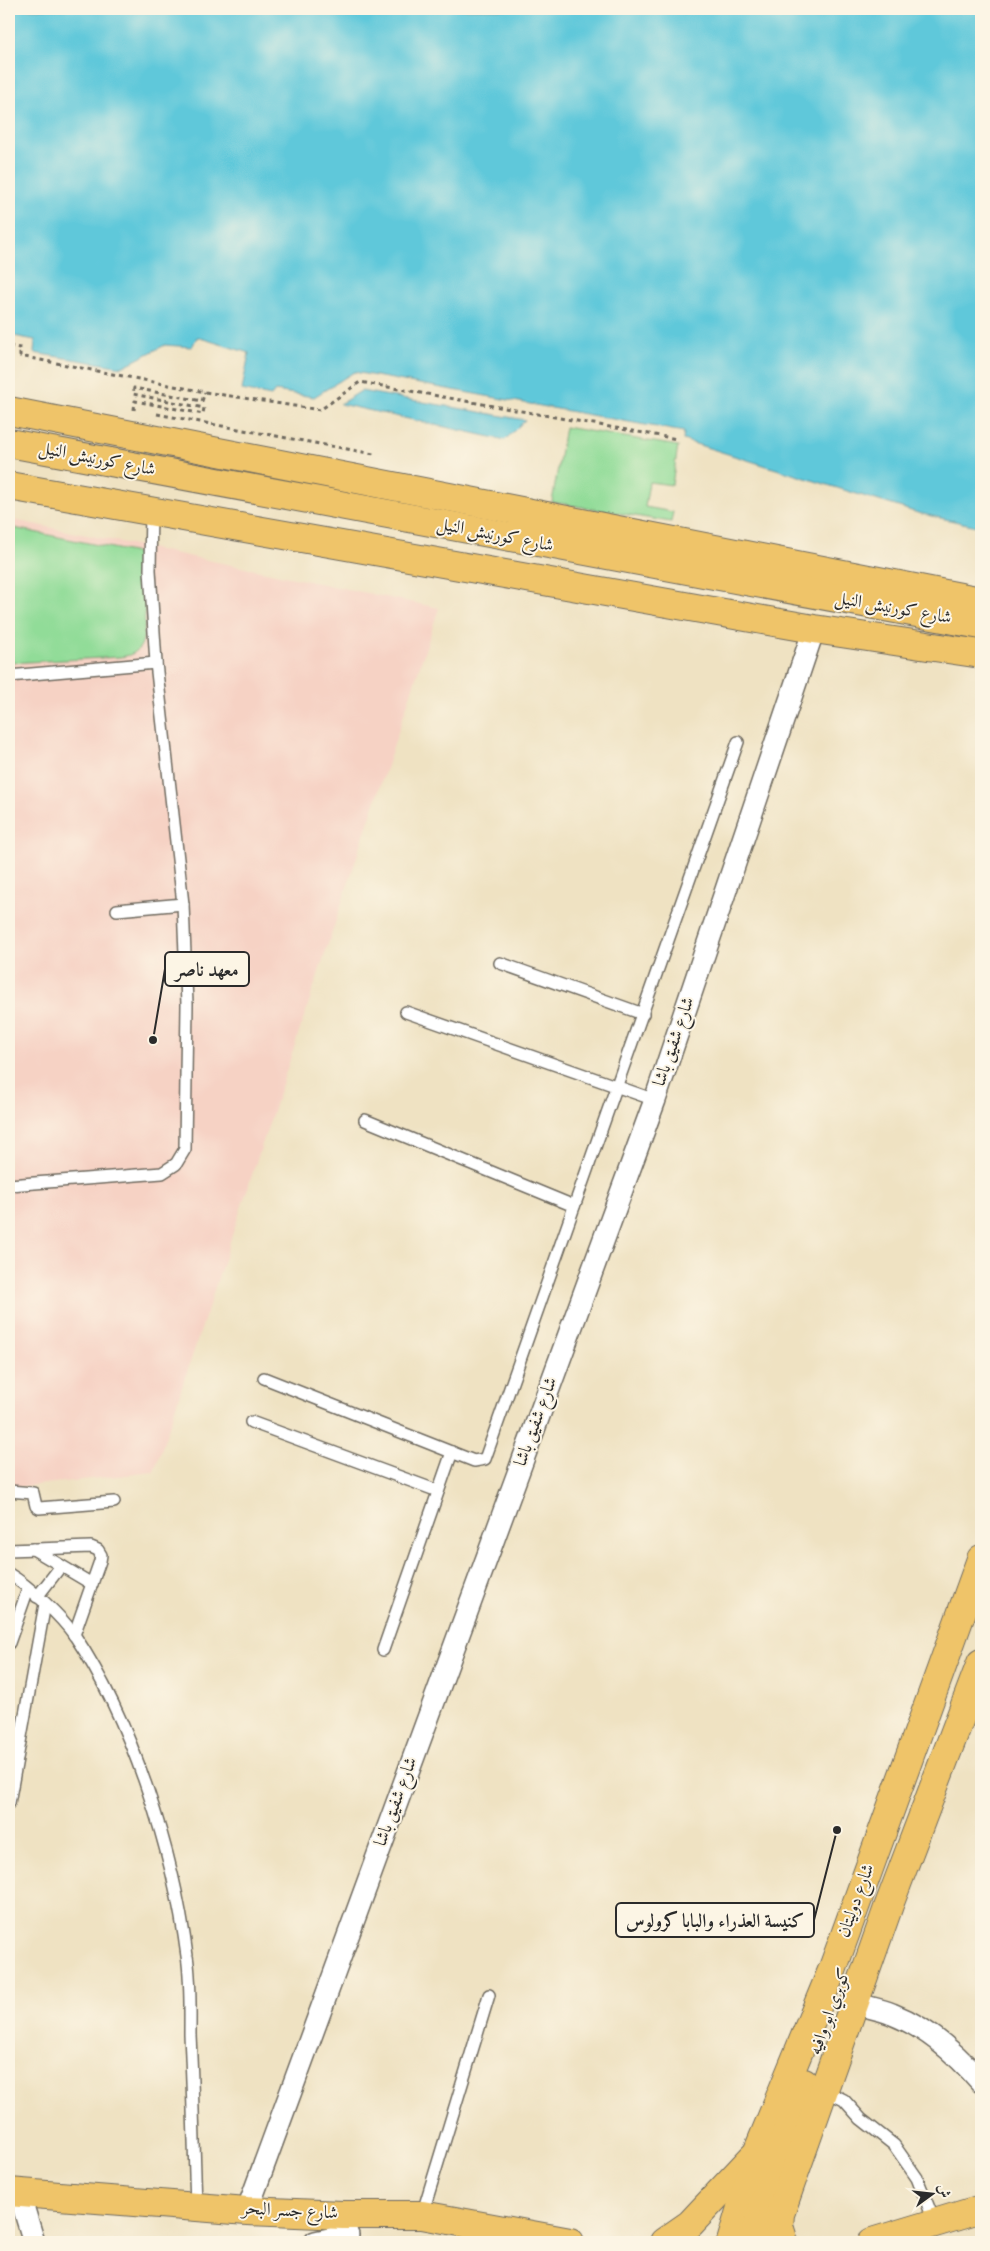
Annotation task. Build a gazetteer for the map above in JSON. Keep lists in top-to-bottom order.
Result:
{
  "streets": {
    "main road": [
      "شارع كورنيش النيل",
      "شارع دوليتان",
      "كوبري ابو وافيه",
      "شارع جسر البحر"
    ],
    "street": ["شارع شفيق باشا"]
  },
  "crossings": [
    ["شارع كورنيش النيل", "شارع شفيق باشا"],
    ["شارع شفيق باشا", "شارع جسر البحر"]
  ],
  "places": ["معهد ناصر", "كنيسة العذراء والبابا كرولوس"],
  "north": "right"
}
